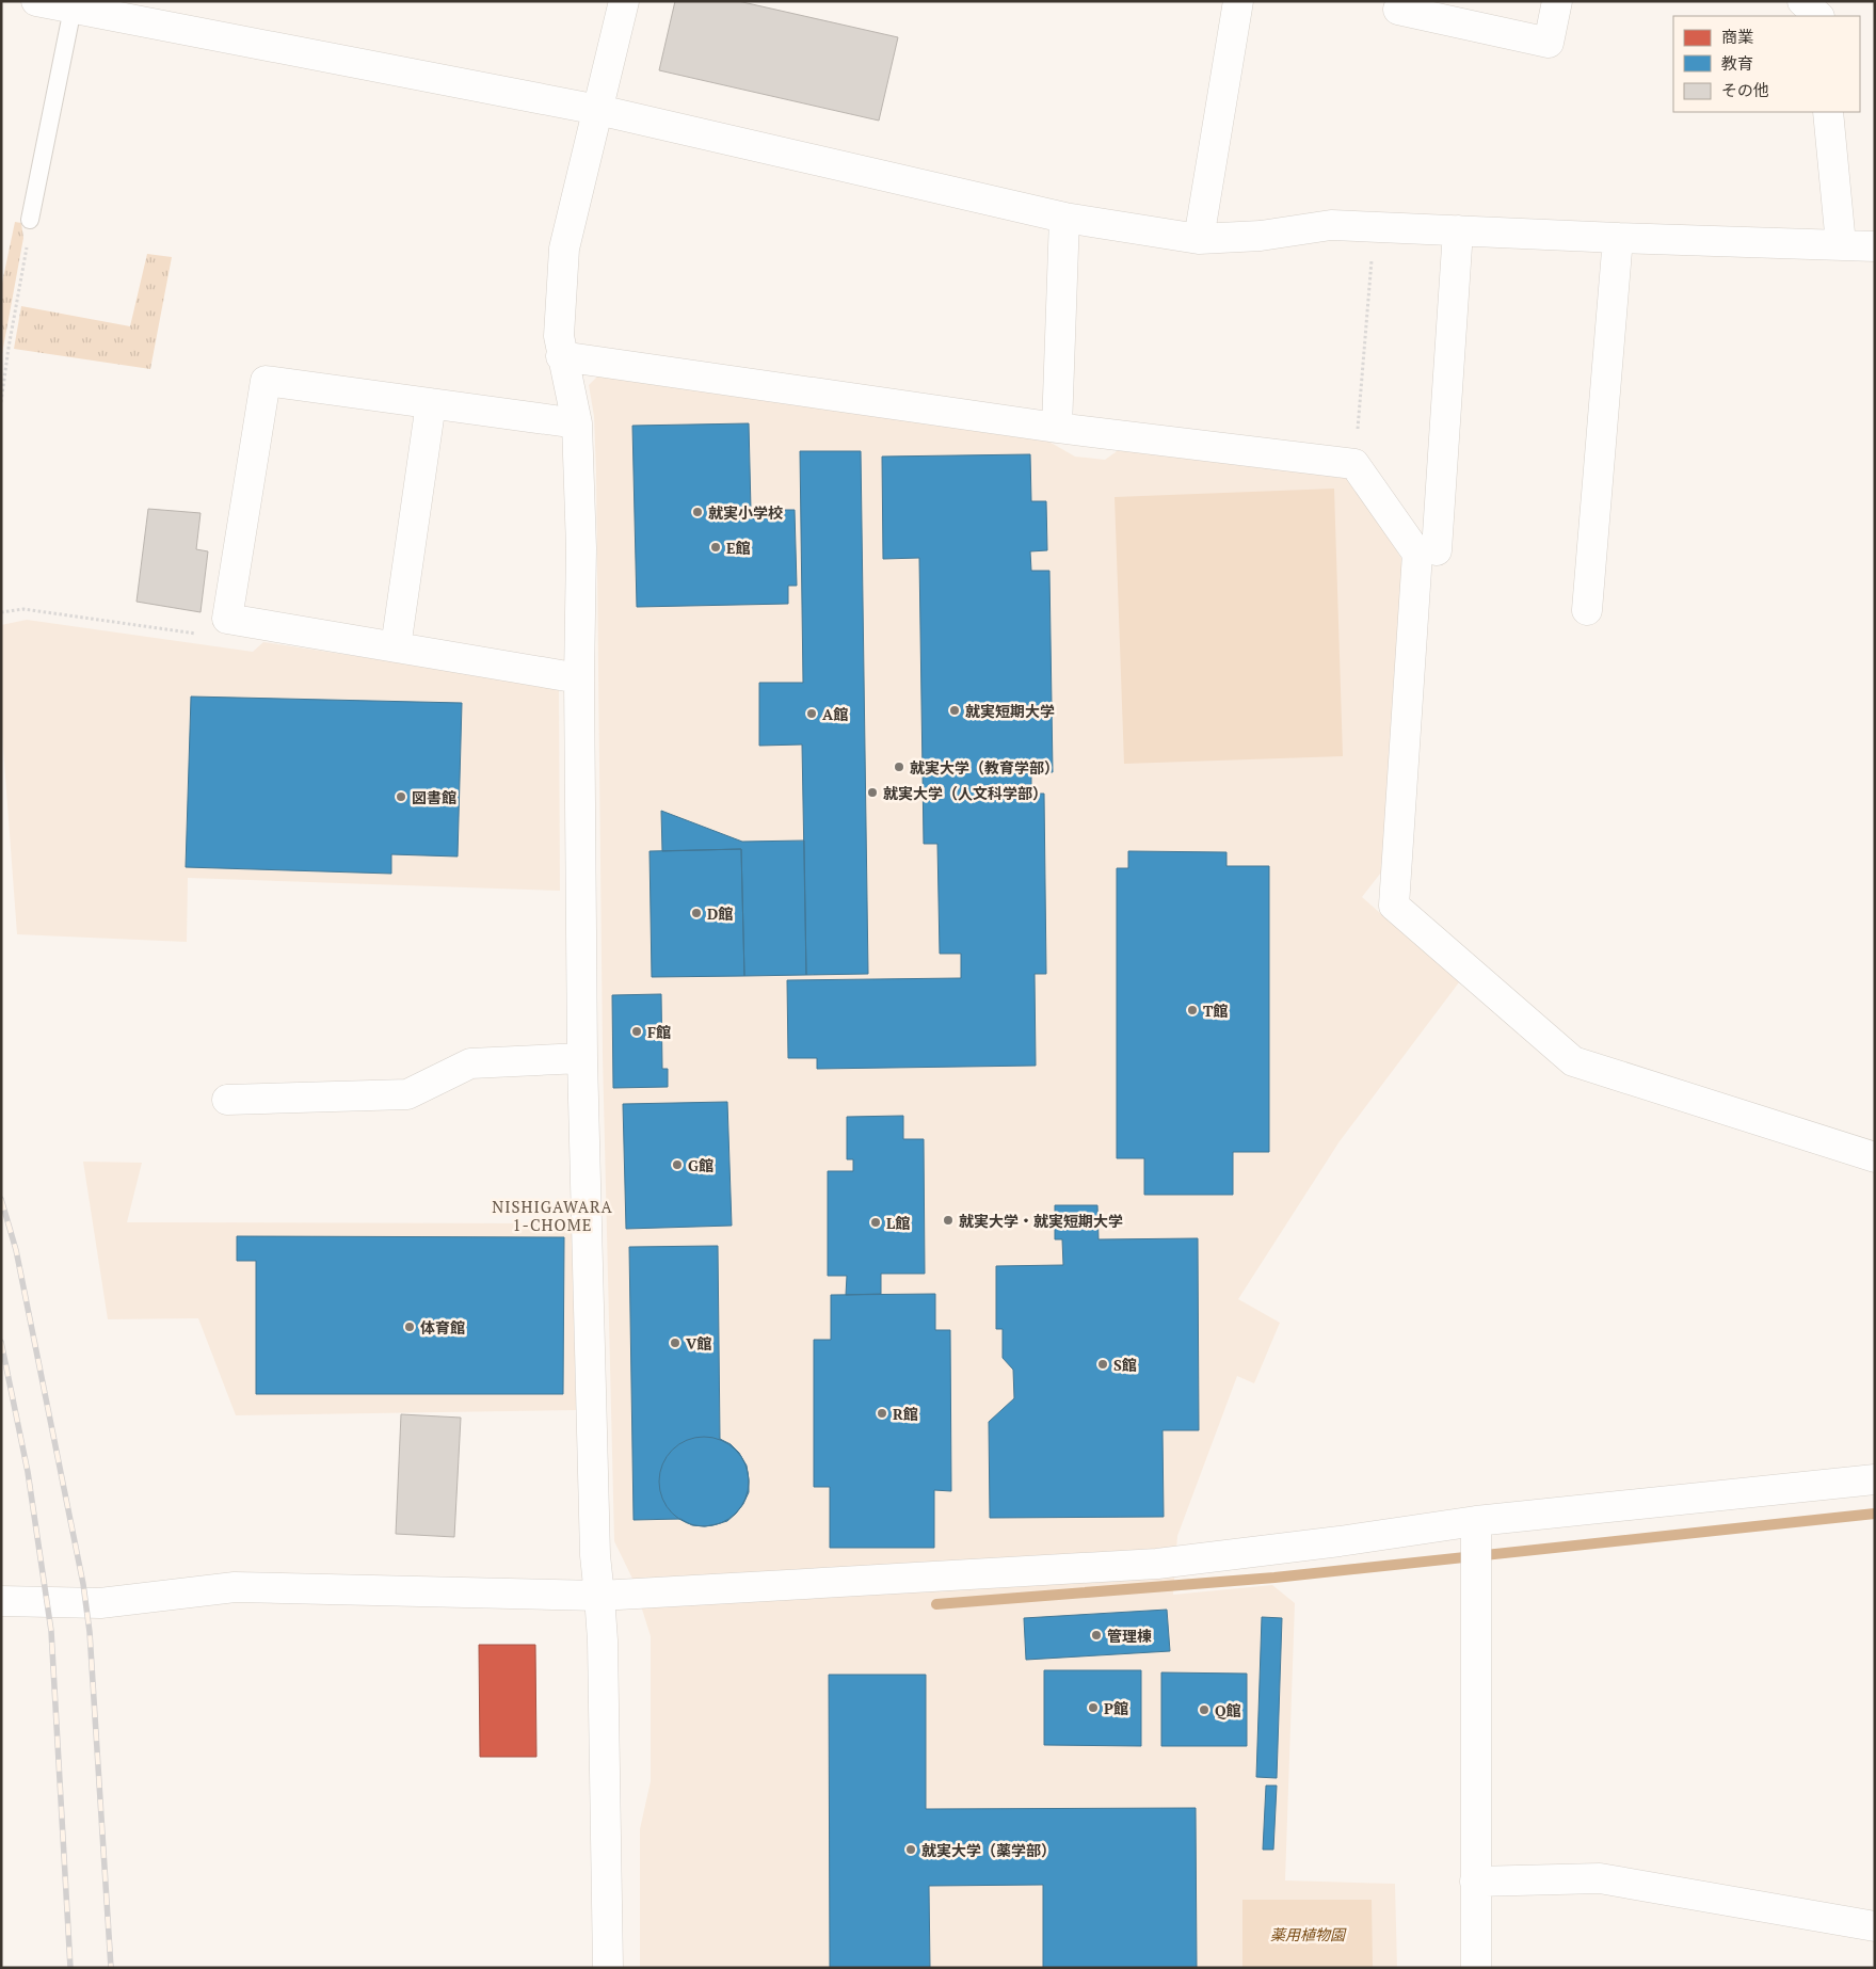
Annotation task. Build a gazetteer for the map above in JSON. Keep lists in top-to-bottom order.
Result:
{
  "districts": ["NISHIGAWARA 1-CHOME"],
  "parks": ["薬用植物園"],
  "places": [
    "就実小学校",
    "E館",
    "就実短期大学",
    "A館",
    "就実大学（教育学部）",
    "就実大学（人文科学部）",
    "図書館",
    "D館",
    "T館",
    "F館",
    "G館",
    "就実大学・就実短期大学",
    "L館",
    "体育館",
    "V館",
    "S館",
    "R館",
    "管理棟",
    "P館",
    "Q館",
    "就実大学（薬学部）"
  ],
  "legend": ["商業", "教育", "その他"]
}
